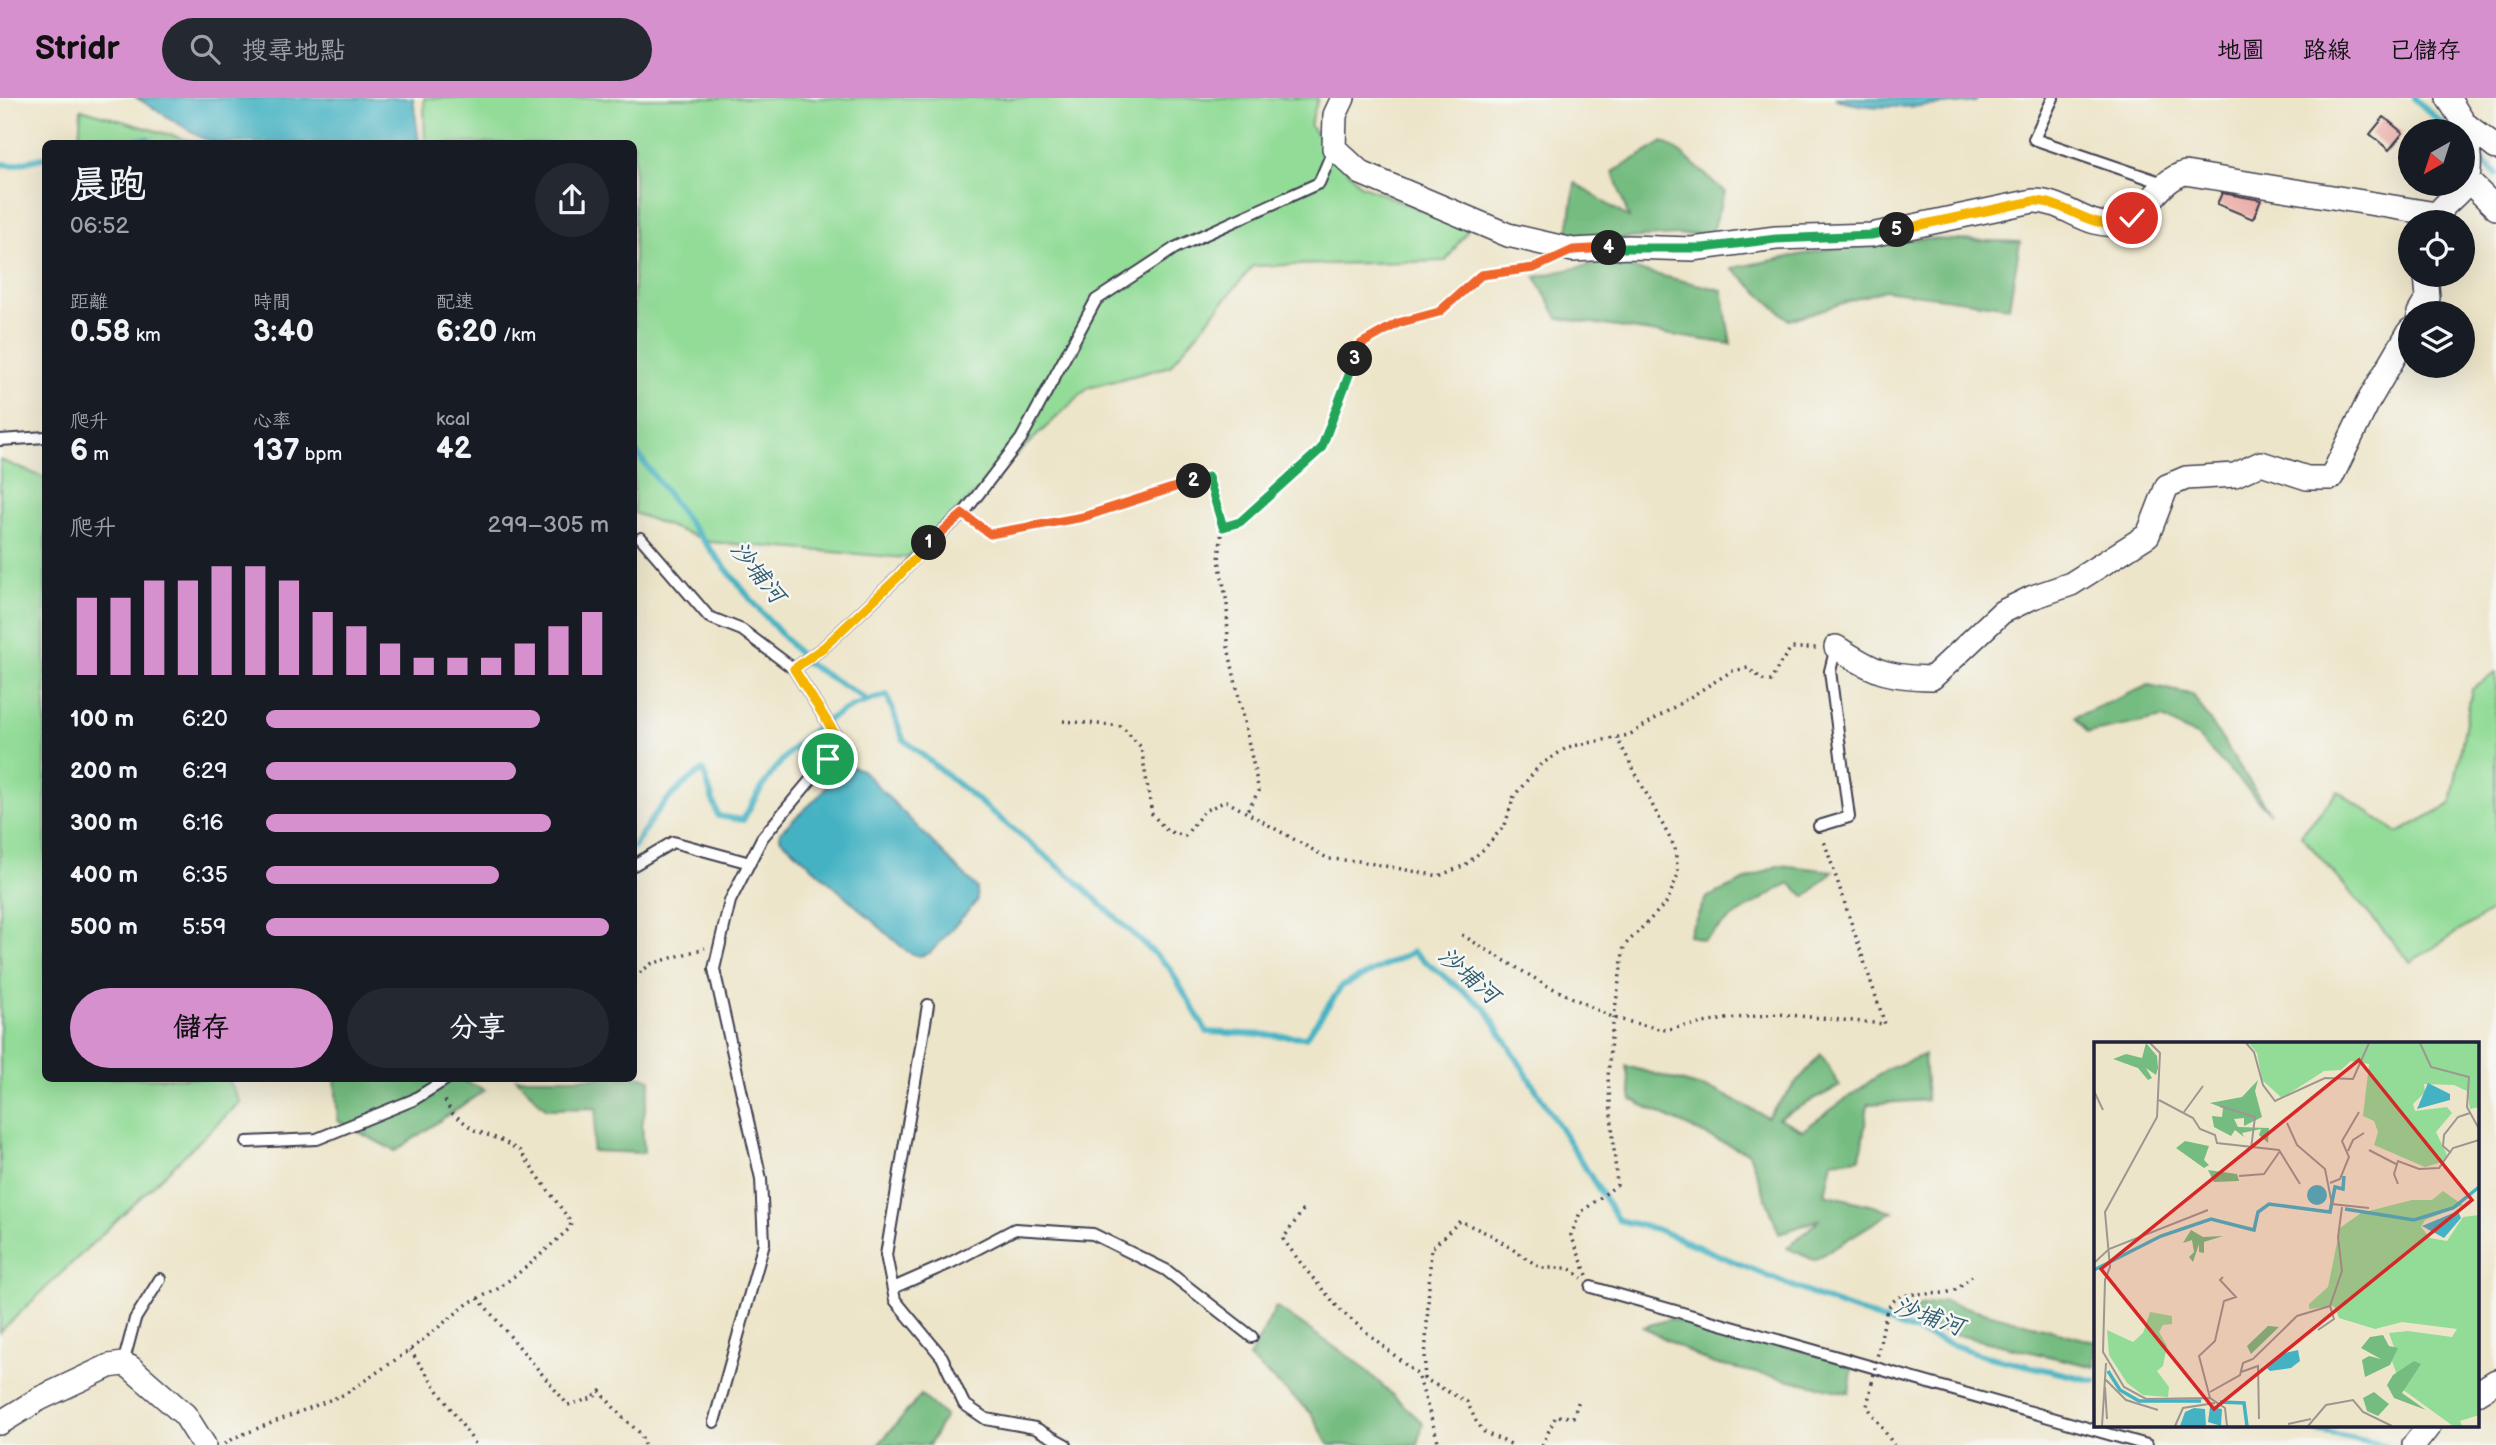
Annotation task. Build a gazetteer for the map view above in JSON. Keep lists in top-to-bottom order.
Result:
{
  "water": ["沙埔河"],
  "north": "bottom left",
  "page": {
    "header": "Stridr",
    "search": "搜尋地點",
    "nav": ["地圖", "路線", "已儲存"],
    "heading": ["晨跑", "06:52"],
    "pins": [
      "5",
      "4",
      "3",
      "2",
      "1"
    ],
    "stats": [
      ["距離", "0.58 km"],
      ["時間", "3:40"],
      ["配速", "6:20 /km"],
      ["爬升", "6 m"],
      ["心率", "137 bpm"],
      ["kcal", "42"]
    ],
    "chart": ["爬升", "299–305 m"],
    "list": [
      {
        "name": "100 m",
        "note": "6:20"
      },
      {
        "name": "200 m",
        "note": "6:29"
      },
      {
        "name": "300 m",
        "note": "6:16"
      },
      {
        "name": "400 m",
        "note": "6:35"
      },
      {
        "name": "500 m",
        "note": "5:59"
      }
    ],
    "buttons": ["儲存", "分享"]
  }
}
